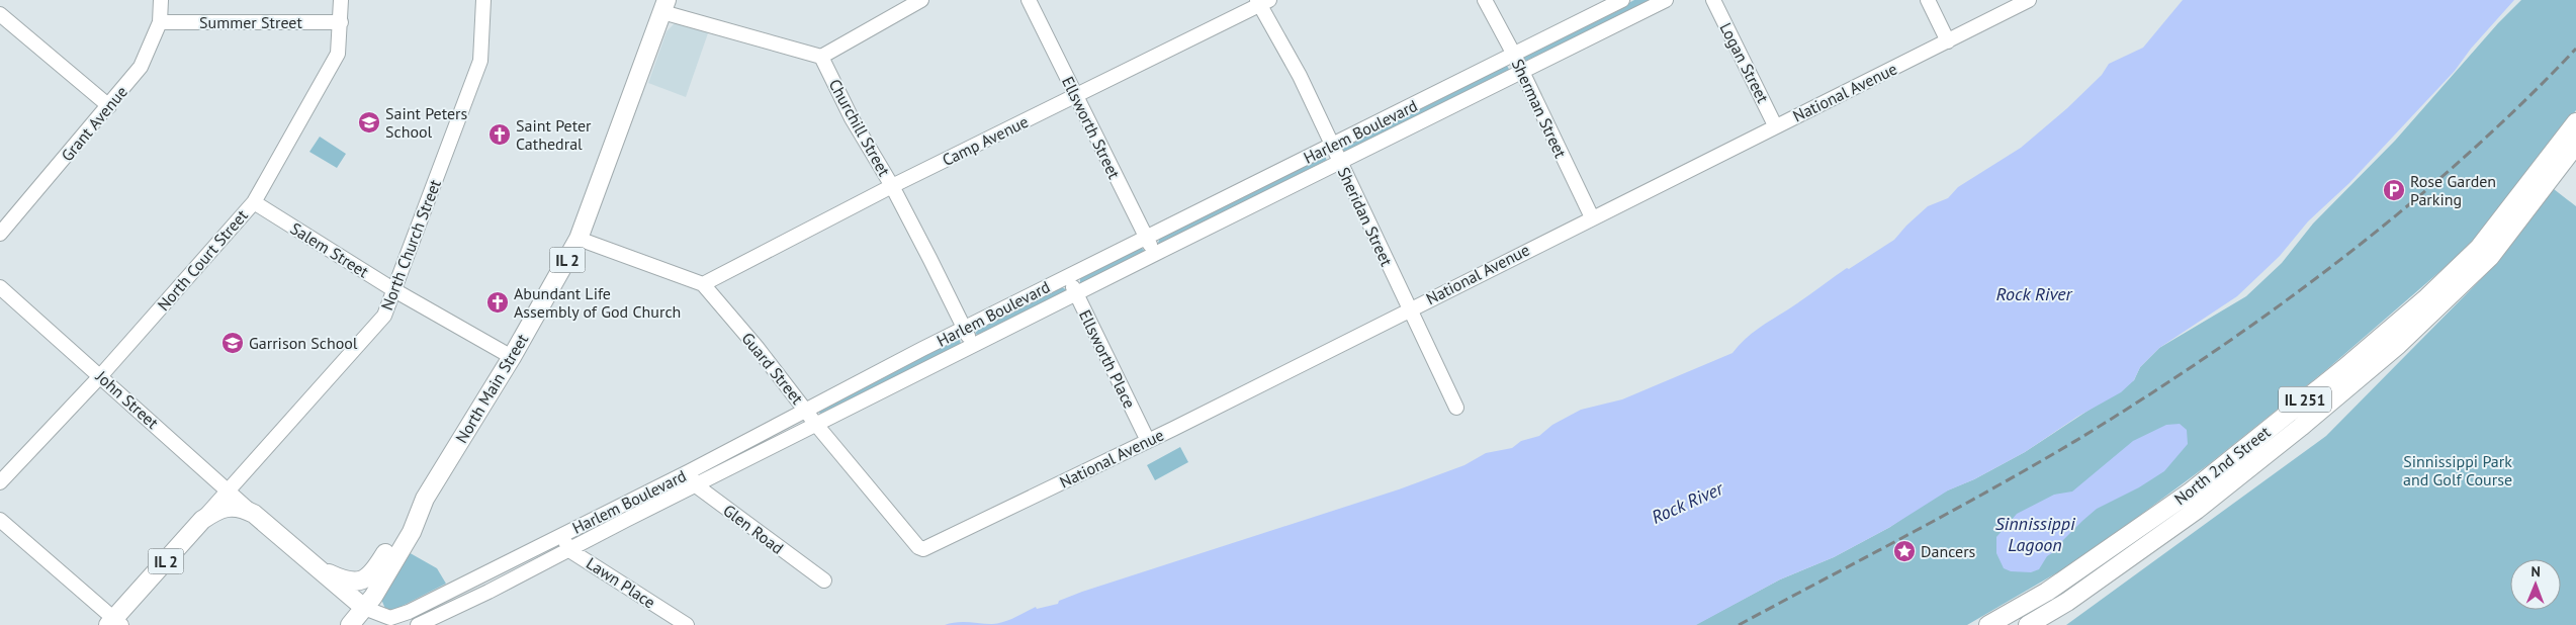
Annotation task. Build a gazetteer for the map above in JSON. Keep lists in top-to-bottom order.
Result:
{
  "streets": {
    "main road": [
      "North Church Street",
      "IL 2",
      "North Main Street",
      "John Street",
      "IL 251",
      "North 2nd Street"
    ],
    "street": [
      "Summer Street",
      "Logan Street",
      "National Avenue",
      "Sherman Street",
      "Grant Avenue",
      "Churchill Street",
      "Ellsworth Street",
      "Harlem Boulevard",
      "Camp Avenue",
      "Sheridan Street",
      "Salem Street",
      "North Court Street",
      "Ellsworth Place",
      "Guard Street",
      "Glen Road",
      "Lawn Place"
    ]
  },
  "crossings": [
    ["Summer Street", "Grant Avenue"],
    ["Summer Street", "North Court Street"],
    ["Logan Street", "National Avenue"],
    ["National Avenue", "Sherman Street"],
    ["National Avenue", "Sheridan Street"],
    ["National Avenue", "Ellsworth Place"],
    ["National Avenue", "Guard Street"],
    ["Sherman Street", "Harlem Boulevard"],
    ["Churchill Street", "Harlem Boulevard"],
    ["Churchill Street", "Camp Avenue"],
    ["Ellsworth Street", "Harlem Boulevard"],
    ["Ellsworth Street", "Camp Avenue"],
    ["Harlem Boulevard", "Sheridan Street"],
    ["Harlem Boulevard", "Ellsworth Place"],
    ["Harlem Boulevard", "Guard Street"],
    ["Harlem Boulevard", "North Main Street"],
    ["Harlem Boulevard", "John Street"],
    ["Harlem Boulevard", "Glen Road"],
    ["Harlem Boulevard", "Lawn Place"],
    ["Camp Avenue", "Sheridan Street"],
    ["Camp Avenue", "Guard Street"],
    ["North Church Street", "Salem Street"],
    ["North Church Street", "John Street"],
    ["Salem Street", "North Court Street"],
    ["Salem Street", "North Main Street"],
    ["North Court Street", "John Street"],
    ["IL 2", "North Main Street"],
    ["IL 2", "John Street"],
    ["Guard Street", "North Main Street"],
    ["North Main Street", "John Street"]
  ],
  "water": ["Rock River", "Sinnissippi Lagoon"],
  "parks": ["Sinnissippi Park and Golf Course"],
  "places": {
    "school or university": ["Saint Peters School", "Garrison School"],
    "church": ["Saint Peter Cathedral", "Abundant Life Assembly of God Church"],
    "parking": ["Rose Garden Parking"],
    "place": ["Dancers"]
  },
  "north": "top"
}
